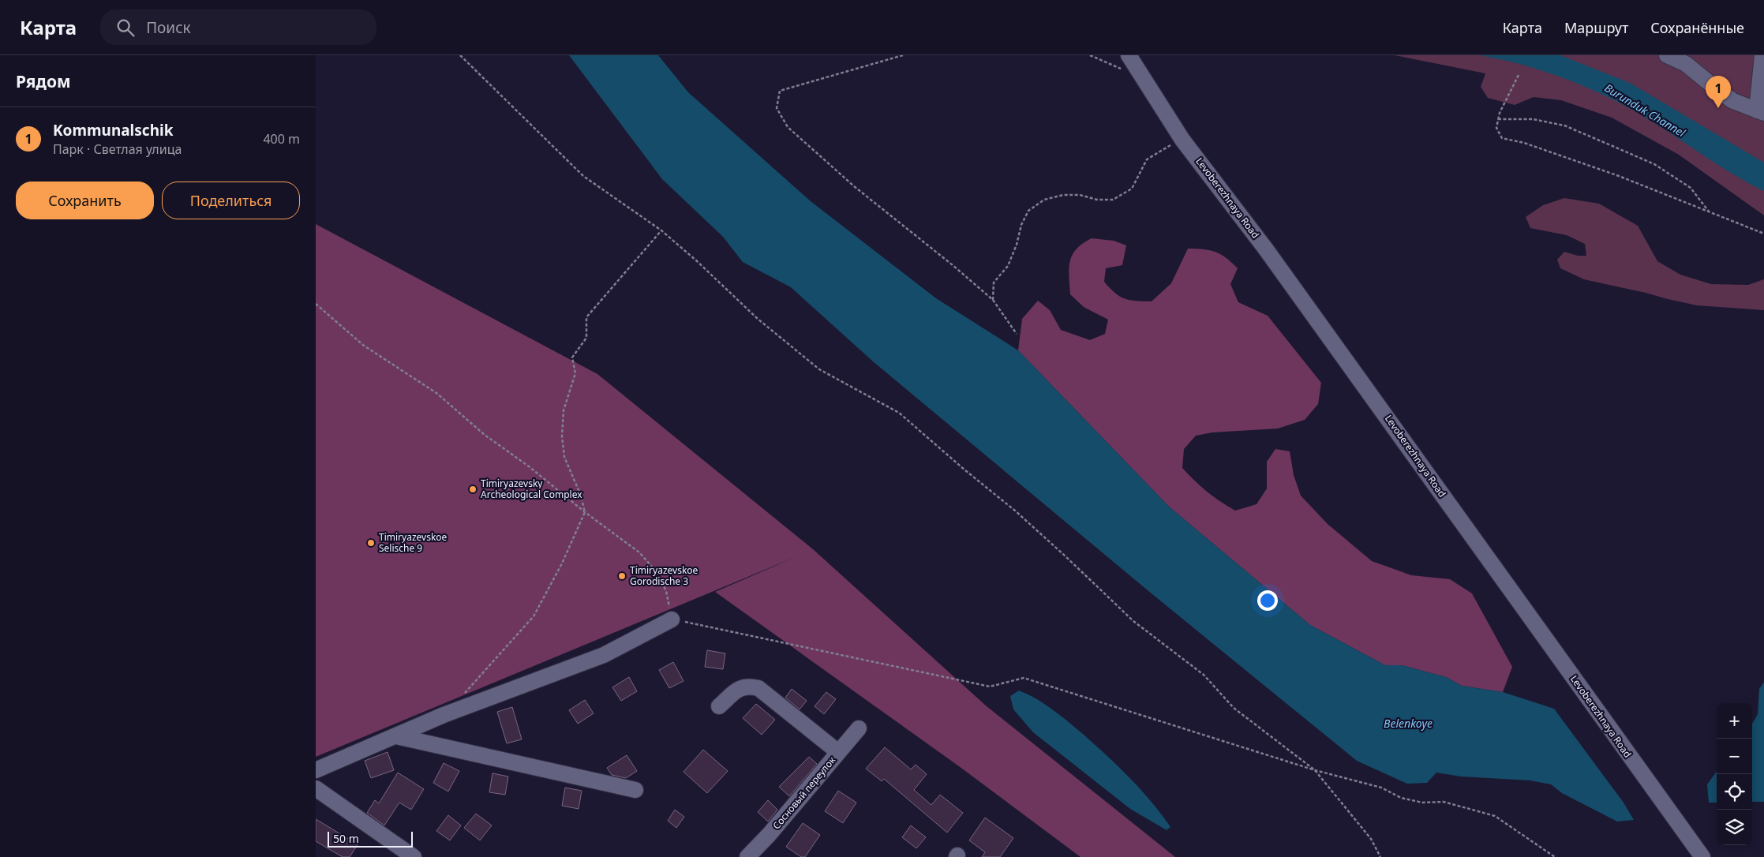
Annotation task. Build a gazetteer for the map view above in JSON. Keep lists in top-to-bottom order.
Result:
{
  "streets": {
    "street": ["Levoberezhnaya Road", "Сосновый переулок"]
  },
  "water": ["Burunduk Channel", "Belenkoye"],
  "places": ["Timiryazevsky Archeological Complex", "Timiryazevskoe Selische 9", "Timiryazevskoe Gorodische 3"],
  "scale_bar": "50 m",
  "page": {
    "header": "Карта",
    "search": "Поиск",
    "nav": ["Карта", "Маршрут", "Сохранённые"],
    "heading": "Рядом",
    "pins": "1",
    "list": [
      {
        "mark": "1",
        "name": "Kommunalschik",
        "note": "Парк · Светлая улица",
        "value": "400 m"
      }
    ],
    "buttons": ["Сохранить", "Поделиться"],
    "map_buttons": ["+", "−"],
    "scale": "50 m"
  }
}
